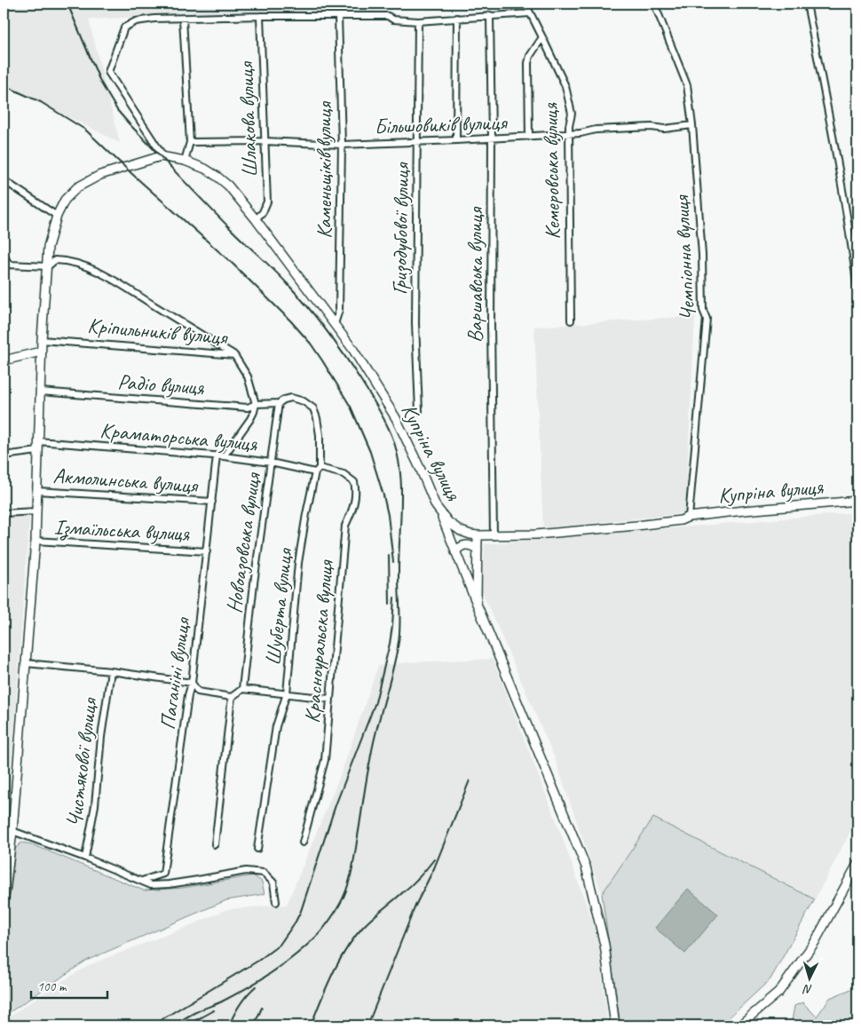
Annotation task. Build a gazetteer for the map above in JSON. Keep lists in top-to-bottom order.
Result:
{
  "streets": {
    "main road": ["Купріна вулиця"],
    "street": [
      "Шлакова вулиця",
      "Більшовиків вулиця",
      "Каменьщіків вулиця",
      "Кемеровська вулиця",
      "Гризодубової вулиця",
      "Чемпіонна вулиця",
      "Варшавська вулиця",
      "Кріпильників вулиця",
      "Радіо вулиця",
      "Краматорська вулиця",
      "Акмолинська вулиця",
      "Ізмаїльська вулиця",
      "Новоазовська вулиця",
      "Шуберта вулиця",
      "Красноуральска вулиця",
      "Паганіні вулиця",
      "Чистякової вулиця"
    ]
  },
  "crossings": [
    ["Шлакова вулиця", "Більшовиків вулиця"],
    ["Шлакова вулиця", "Купріна вулиця"],
    ["Більшовиків вулиця", "Каменьщіків вулиця"],
    ["Більшовиків вулиця", "Кемеровська вулиця"],
    ["Більшовиків вулиця", "Гризодубової вулиця"],
    ["Більшовиків вулиця", "Чемпіонна вулиця"],
    ["Більшовиків вулиця", "Варшавська вулиця"],
    ["Каменьщіків вулиця", "Купріна вулиця"],
    ["Чемпіонна вулиця", "Купріна вулиця"],
    ["Варшавська вулиця", "Купріна вулиця"],
    ["Кріпильників вулиця", "Радіо вулиця"],
    ["Радіо вулиця", "Новоазовська вулиця"],
    ["Радіо вулиця", "Шуберта вулиця"],
    ["Краматорська вулиця", "Новоазовська вулиця"],
    ["Краматорська вулиця", "Шуберта вулиця"],
    ["Краматорська вулиця", "Красноуральска вулиця"],
    ["Краматорська вулиця", "Паганіні вулиця"],
    ["Акмолинська вулиця", "Паганіні вулиця"],
    ["Ізмаїльська вулиця", "Паганіні вулиця"],
    ["Новоазовська вулиця", "Шуберта вулиця"],
    ["Шуберта вулиця", "Красноуральска вулиця"]
  ],
  "scale_bar": "100 m",
  "north": "bottom"
}
